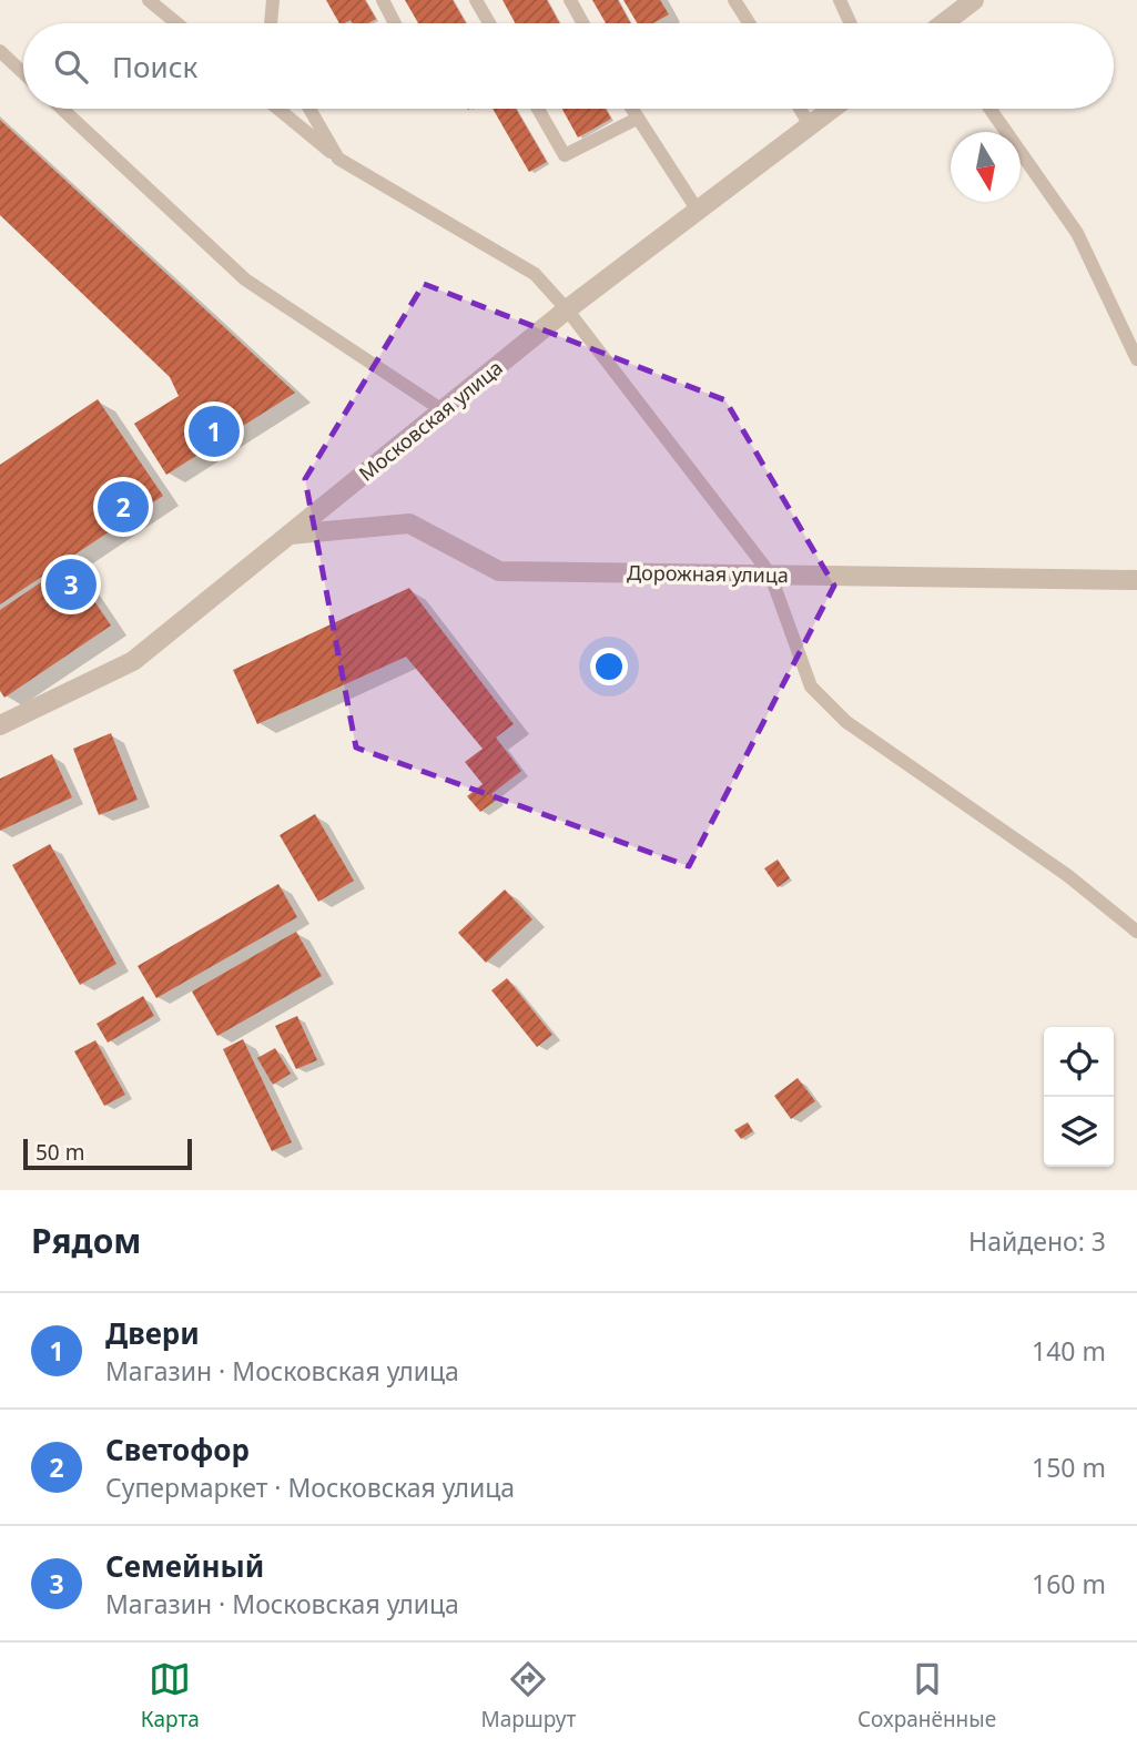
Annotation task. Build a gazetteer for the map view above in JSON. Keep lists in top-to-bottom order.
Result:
{
  "streets": {
    "street": ["Московская улица", "Дорожная улица"]
  },
  "crossings": [
    ["Московская улица", "Дорожная улица"]
  ],
  "scale_bar": "50 m",
  "north": "bottom",
  "page": {
    "search": "Поиск",
    "pins": ["1", "2", "3"],
    "scale": "50 m",
    "heading": ["Рядом", "Найдено: 3"],
    "list": [
      {
        "mark": "1",
        "name": "Двери",
        "note": "Магазин · Московская улица",
        "value": "140 m"
      },
      {
        "mark": "2",
        "name": "Светофор",
        "note": "Супермаркет · Московская улица",
        "value": "150 m"
      },
      {
        "mark": "3",
        "name": "Семейный",
        "note": "Магазин · Московская улица",
        "value": "160 m"
      }
    ],
    "nav": ["Карта", "Маршрут", "Сохранённые"]
  }
}
